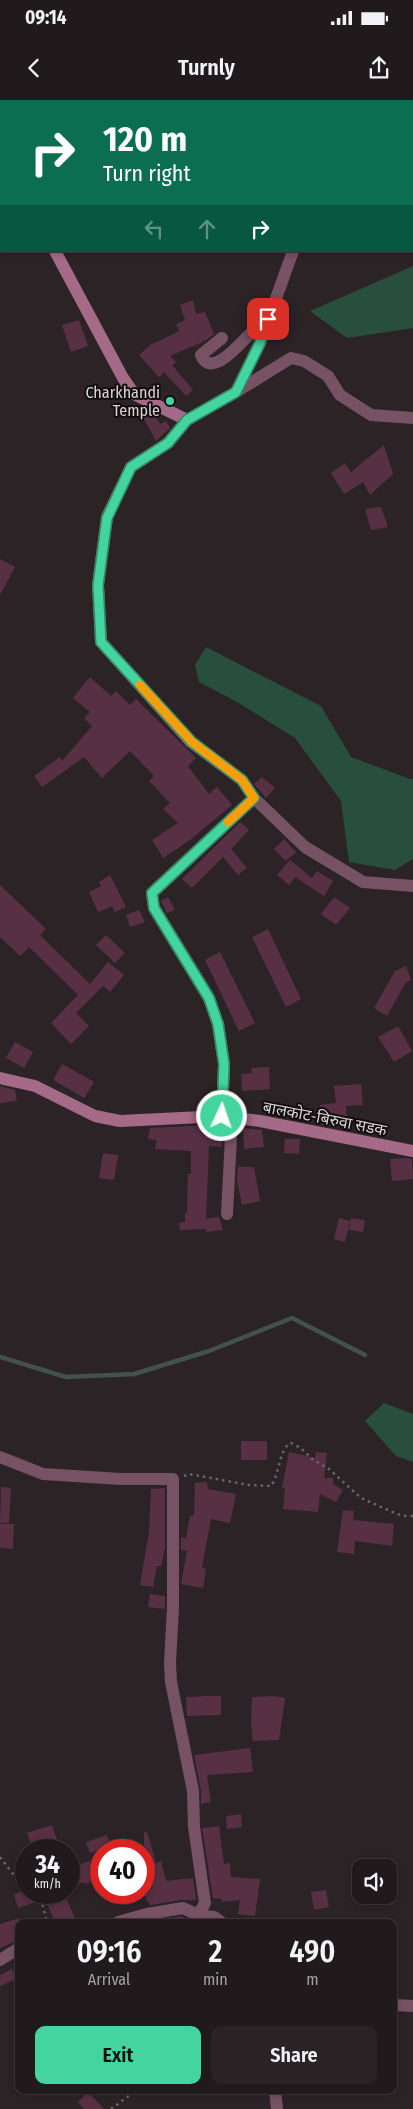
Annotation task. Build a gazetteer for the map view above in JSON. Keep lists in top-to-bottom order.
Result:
{
  "streets": {
    "street": ["बालकोट-बिरुवा सडक"]
  },
  "places": ["Charkhandi Temple"],
  "page": {
    "status": "09:14",
    "header": "Turnly",
    "turn": ["120 m", "Turn right"],
    "speed": "34 km/h",
    "limit": "40",
    "eta": [
      "09:16",
      "Arrival",
      "2",
      "min",
      "490",
      "m"
    ],
    "buttons": ["Exit", "Share"]
  }
}
